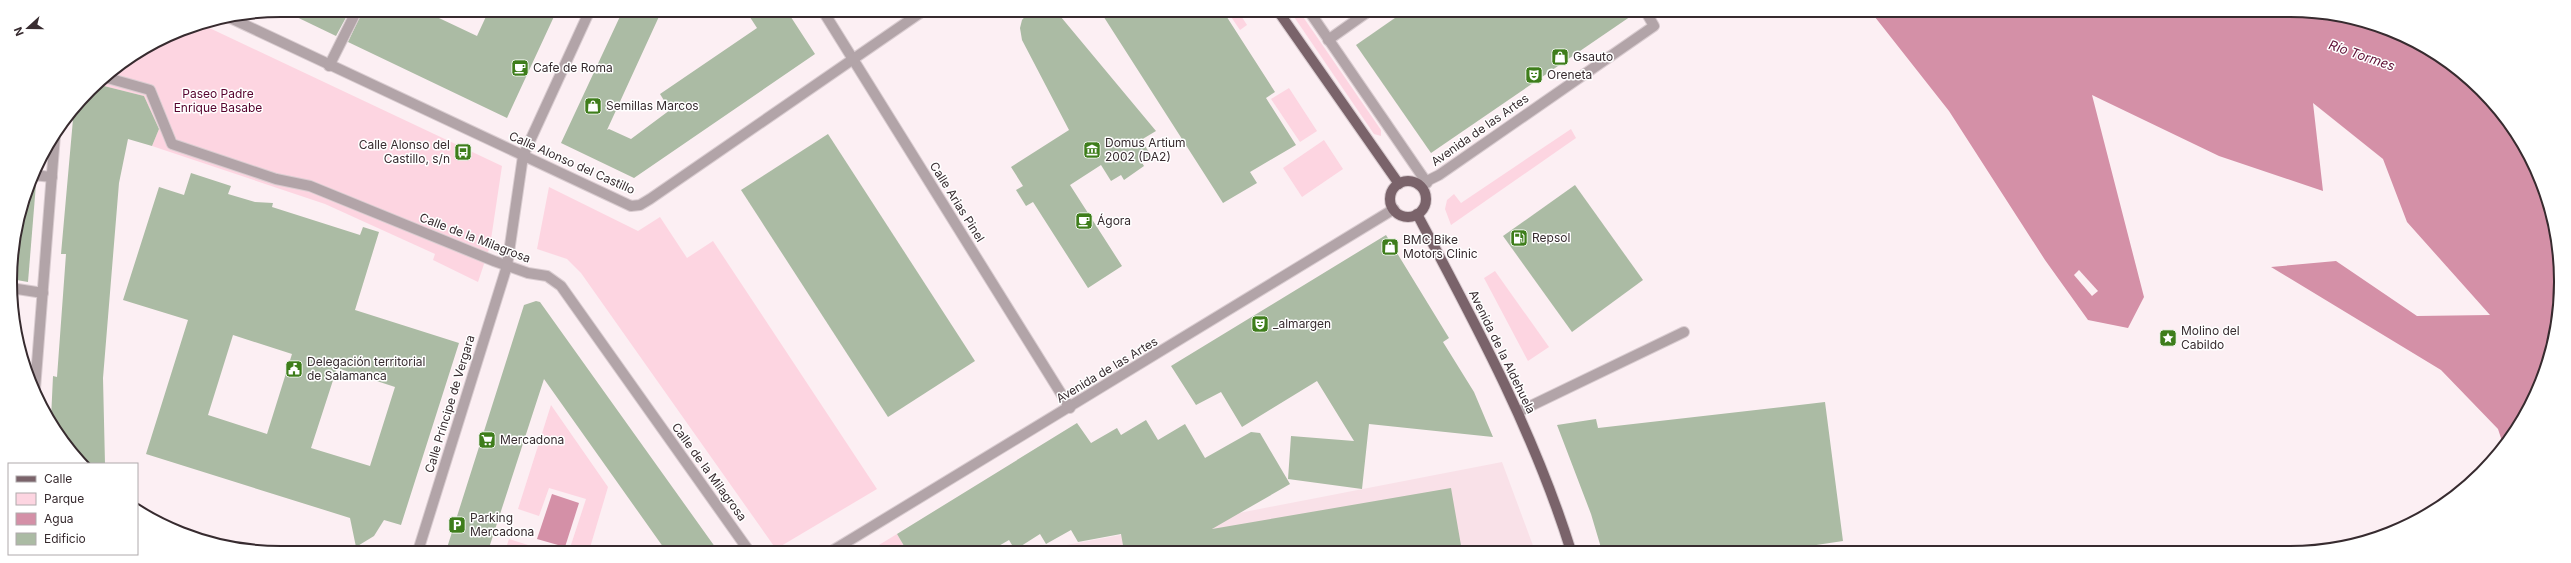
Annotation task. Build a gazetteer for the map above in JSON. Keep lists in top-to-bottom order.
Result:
{
  "streets": {
    "main road": ["Avenida de la Aldehuela"],
    "street": [
      "Avenida de las Artes",
      "Calle Alonso del Castillo",
      "Calle Arias Pinel",
      "Calle de la Milagrosa",
      "Calle Príncipe de Vergara"
    ]
  },
  "crossings": [
    ["Avenida de las Artes", "Calle Arias Pinel"],
    ["Avenida de las Artes", "Avenida de la Aldehuela"],
    ["Calle Alonso del Castillo", "Calle Arias Pinel"],
    ["Calle Alonso del Castillo", "Calle Príncipe de Vergara"],
    ["Calle de la Milagrosa", "Calle Príncipe de Vergara"]
  ],
  "water": ["Río Tormes"],
  "parks": ["Paseo Padre Enrique Basabe"],
  "places": {
    "shop": ["Gsauto", "Semillas Marcos", "BMC Bike Motors Clinic"],
    "cafe": ["Cafe de Roma", "Ágora"],
    "theatre": ["Oreneta", "_almargen"],
    "museum": ["Domus Artium 2002 (DA2)"],
    "bus stop": ["Calle Alonso del Castillo, s/n"],
    "fuel station": ["Repsol"],
    "place": ["Molino del Cabildo"],
    "public building": ["Delegación territorial de Salamanca"],
    "supermarket": ["Mercadona"],
    "parking": ["Parking Mercadona"]
  },
  "legend": [
    "Calle",
    "Parque",
    "Agua",
    "Edificio"
  ],
  "north": "left"
}
